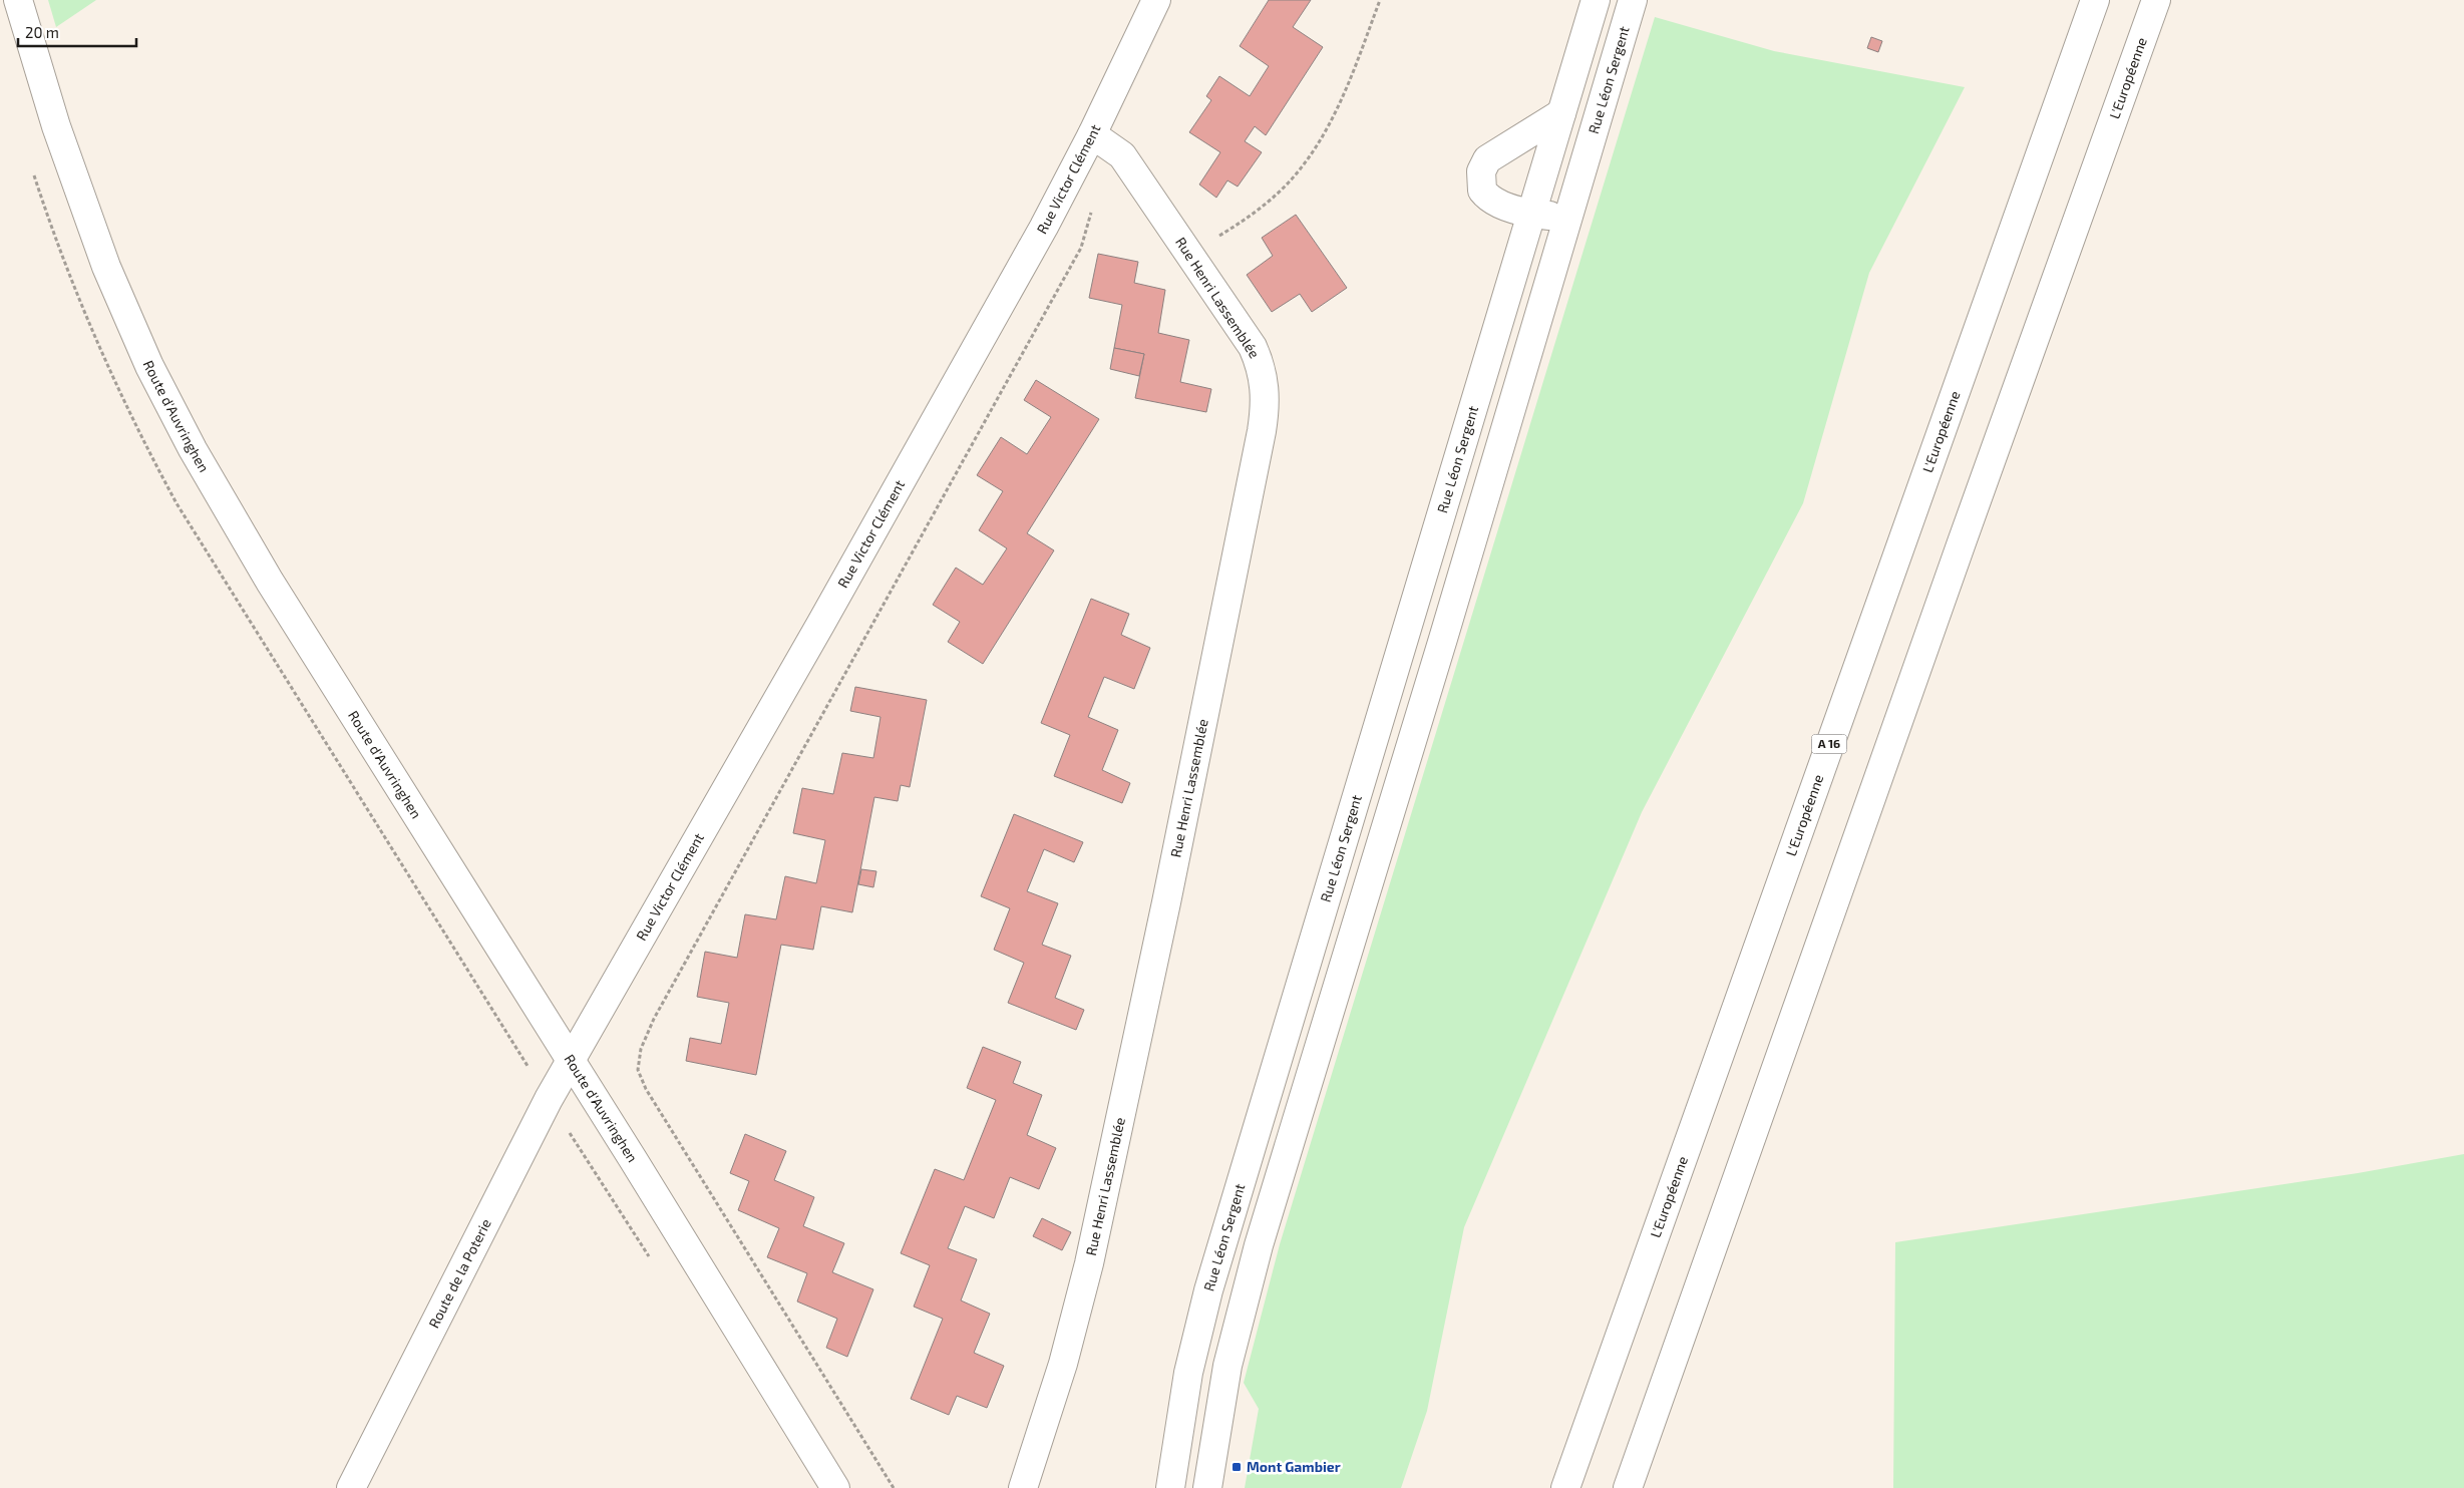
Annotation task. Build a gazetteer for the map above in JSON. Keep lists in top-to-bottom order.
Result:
{
  "streets": {
    "main road": [
      "L'Européenne",
      "Rue Léon Sergent",
      "Rue Victor Clément",
      "Rue Henri Lassemblée",
      "Route d'Auvringhen",
      "A 16",
      "Route de la Poterie"
    ]
  },
  "crossings": [
    ["Rue Victor Clément", "Rue Henri Lassemblée"],
    ["Rue Victor Clément", "Route d'Auvringhen"],
    ["Rue Victor Clément", "Route de la Poterie"],
    ["Route d'Auvringhen", "Route de la Poterie"]
  ],
  "places": {
    "transit": ["Mont Gambier"]
  },
  "scale_bar": "20 m"
}
